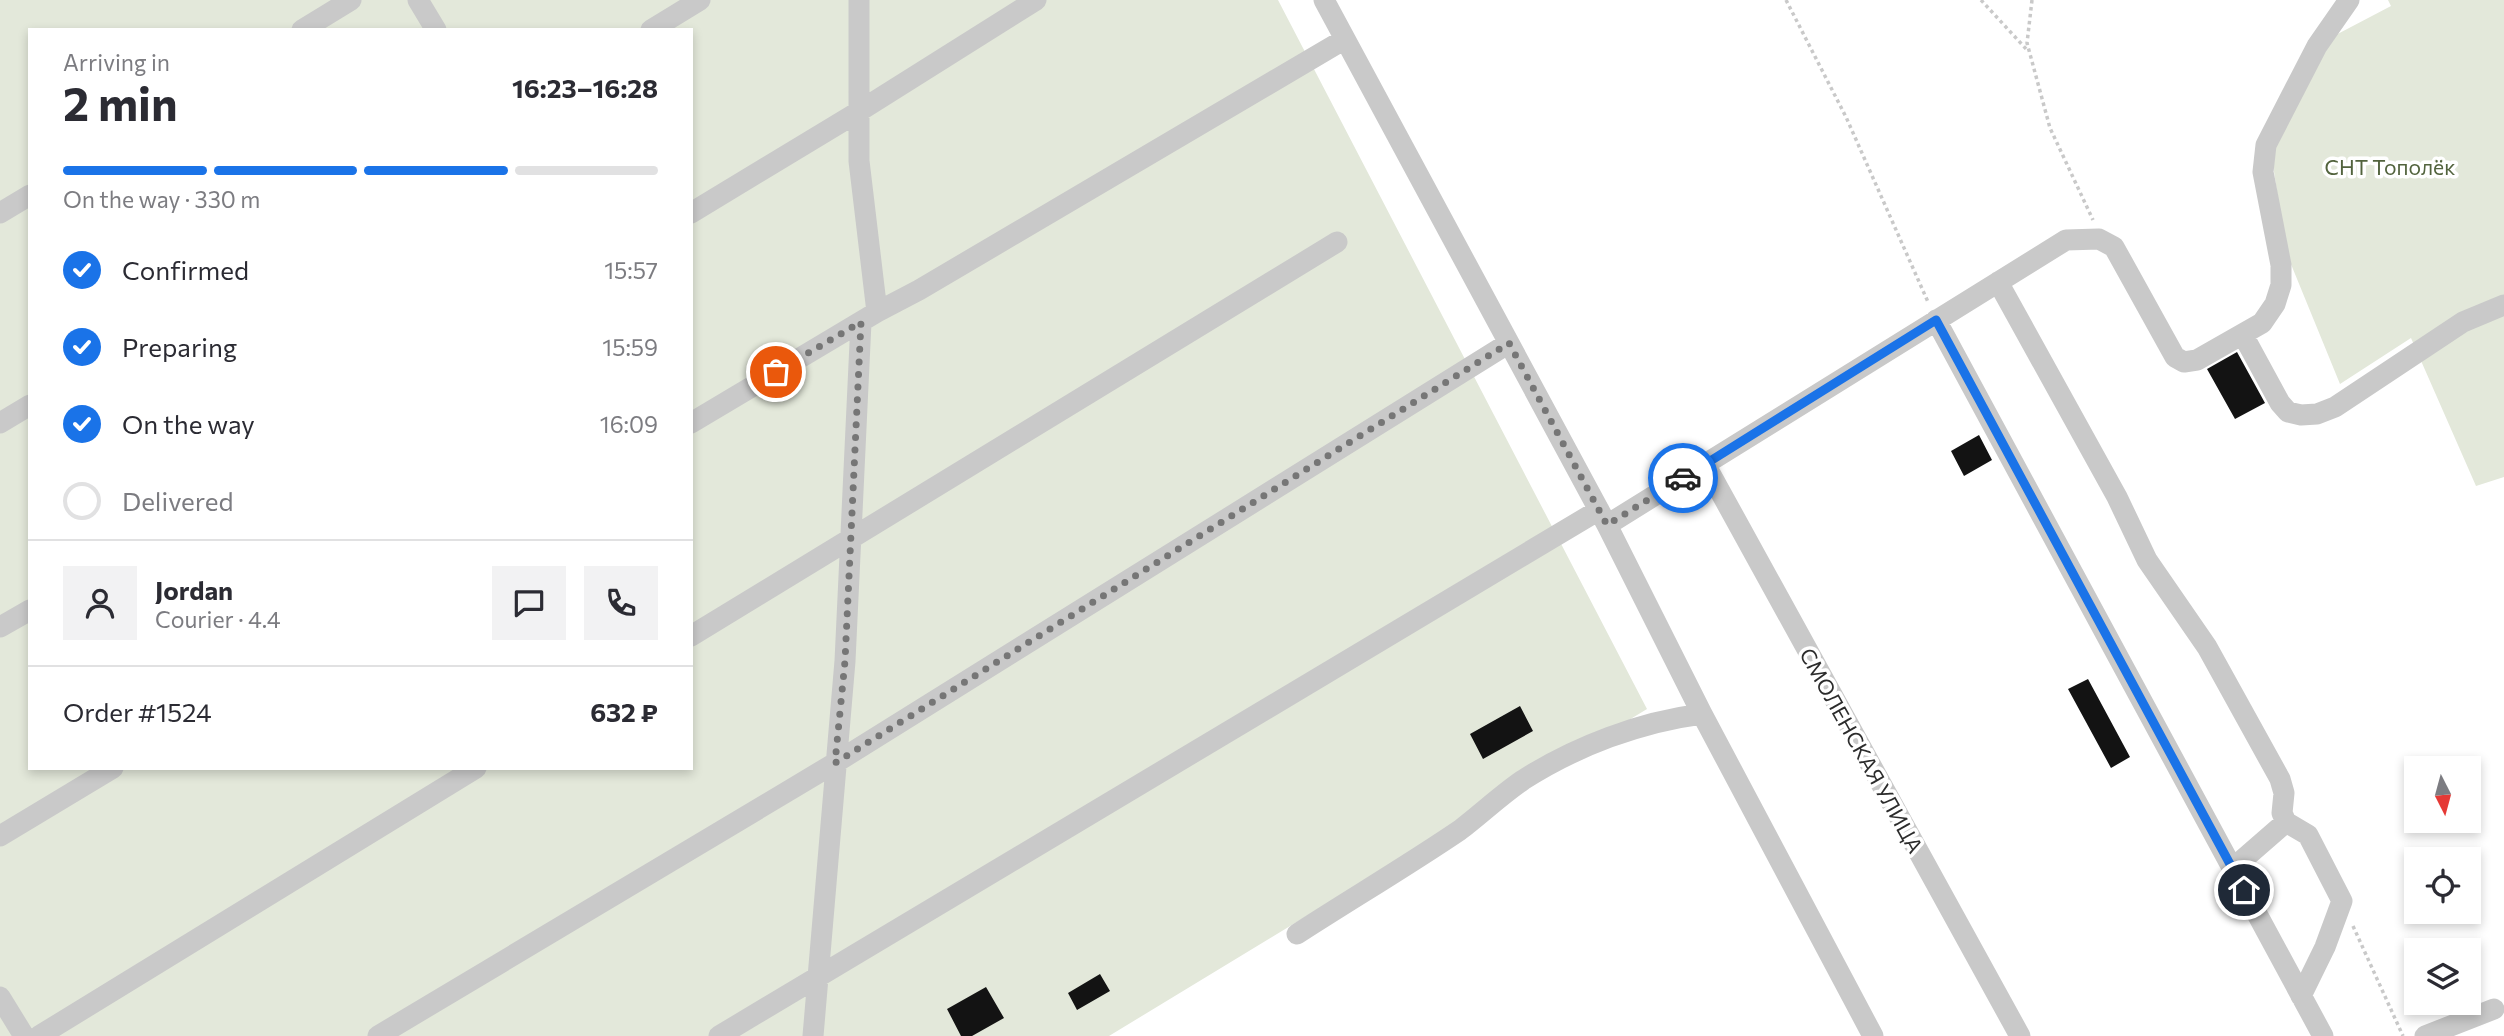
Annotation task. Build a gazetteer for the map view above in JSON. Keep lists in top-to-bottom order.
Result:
{
  "streets": {
    "street": ["СМОЛЕНСКАЯ УЛИЦА"]
  },
  "parks": ["СНТ Тополёк"],
  "north": "bottom",
  "page": {
    "heading": ["2 min", "Arriving in", "16:23–16:28"],
    "panel": [
      "Jordan",
      "Courier · 4.4",
      "Order #1524",
      "632 ₽"
    ],
    "bar": "On the way · 330 m",
    "list": [
      ["Confirmed", "15:57"],
      ["Preparing", "15:59"],
      ["On the way", "16:09"],
      "Delivered"
    ]
  }
}
